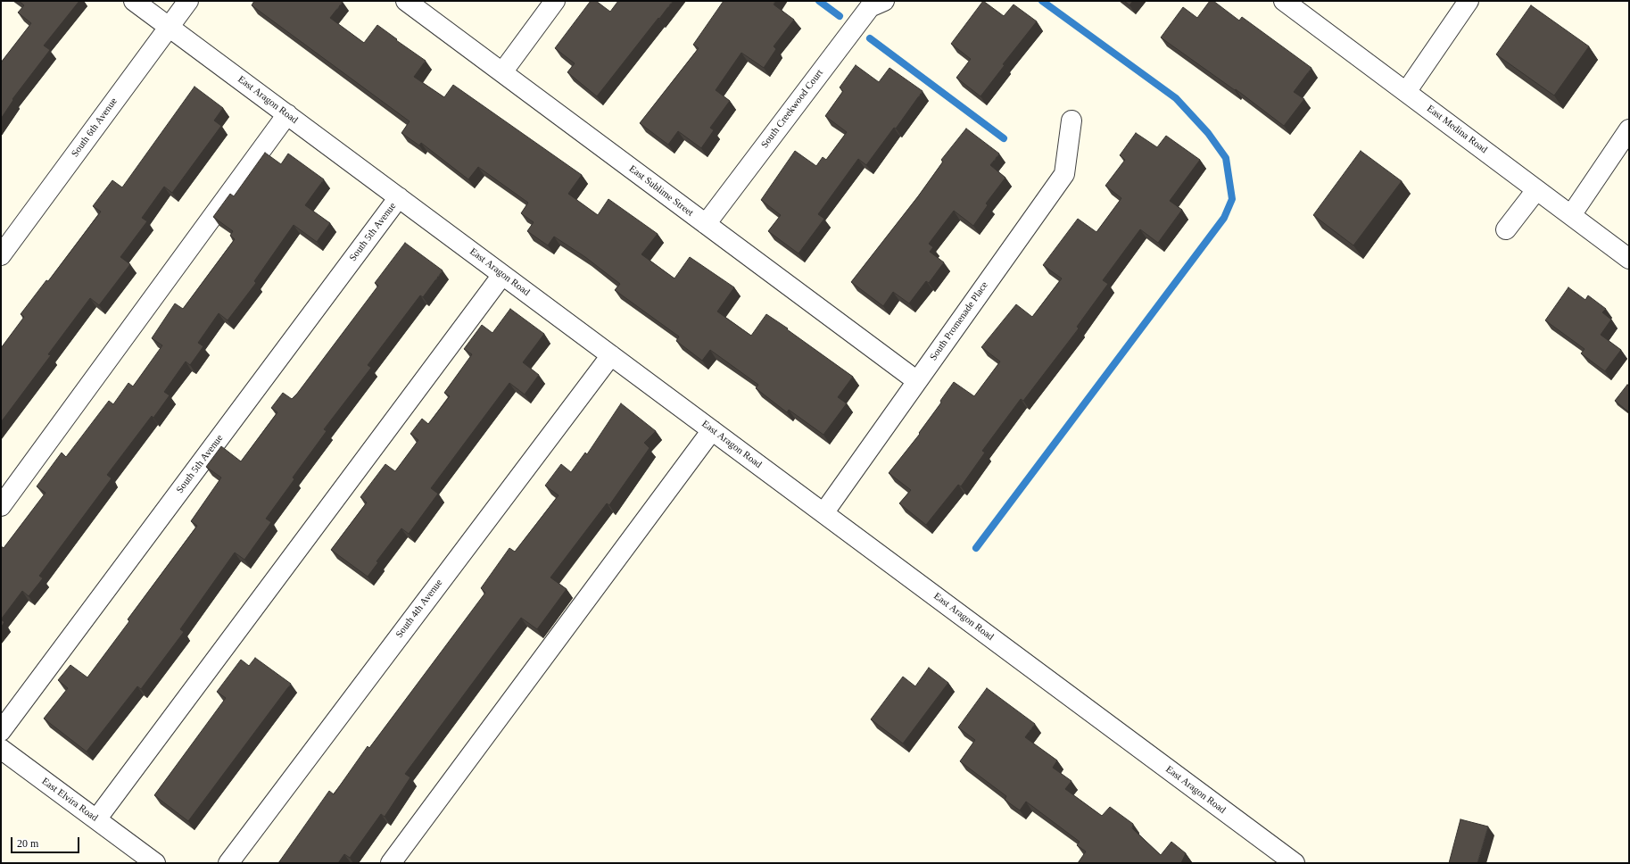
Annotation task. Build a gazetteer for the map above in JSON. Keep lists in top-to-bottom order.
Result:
{
  "streets": {
    "street": [
      "East Aragon Road",
      "South Creekwood Court",
      "South 6th Avenue",
      "East Medina Road",
      "East Sublime Street",
      "South 5th Avenue",
      "South Promenade Place",
      "South 4th Avenue",
      "East Elvira Road"
    ]
  },
  "crossings": [
    ["East Aragon Road", "South 6th Avenue"],
    ["East Aragon Road", "South 5th Avenue"],
    ["East Aragon Road", "South Promenade Place"],
    ["East Aragon Road", "South 4th Avenue"],
    ["South Creekwood Court", "East Sublime Street"],
    ["East Sublime Street", "South Promenade Place"]
  ],
  "scale_bar": "20 m"
}
